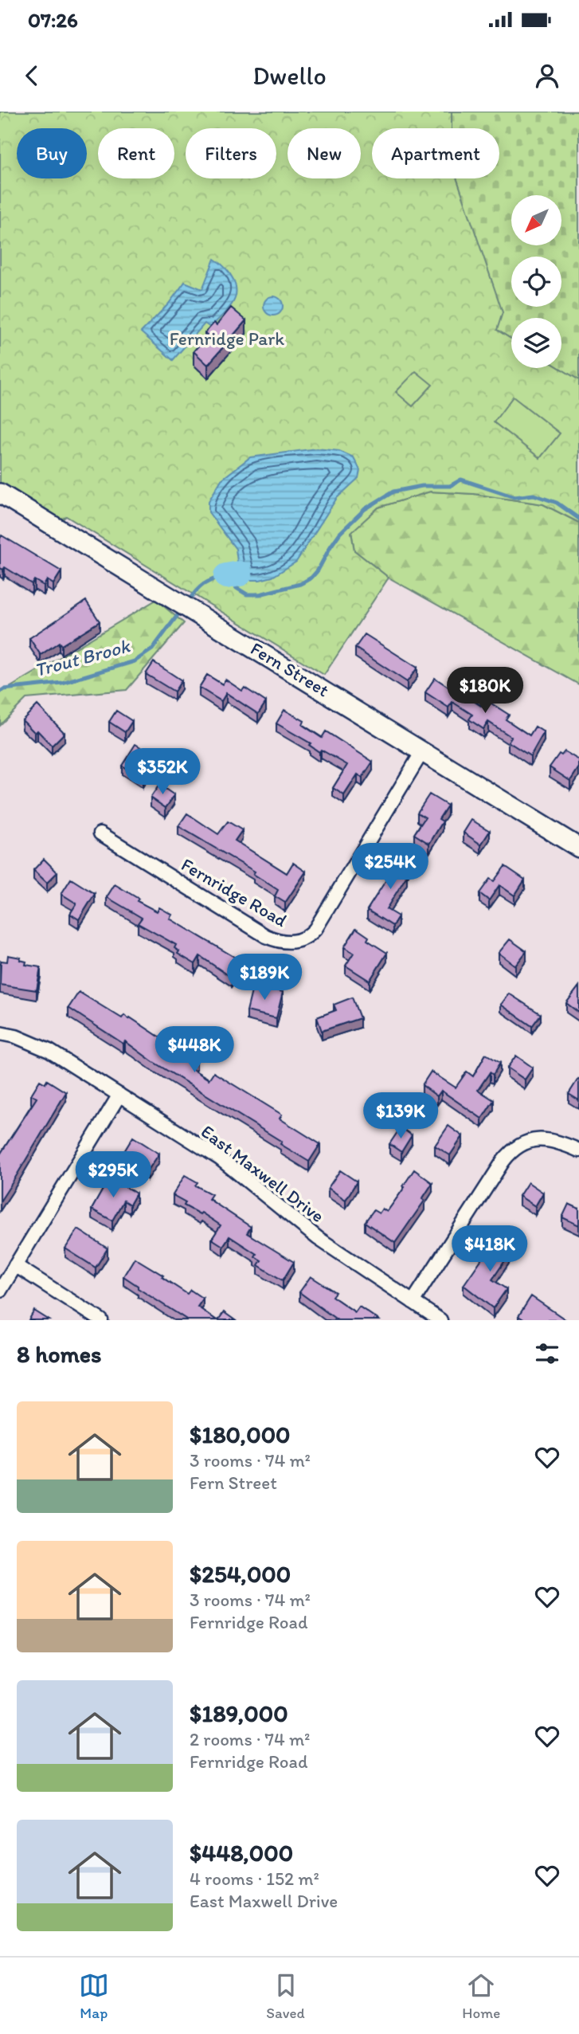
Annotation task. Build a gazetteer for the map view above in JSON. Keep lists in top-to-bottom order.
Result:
{
  "streets": {
    "street": ["Fern Street", "Fernridge Road", "East Maxwell Drive"]
  },
  "crossings": [
    ["Fern Street", "Fernridge Road"]
  ],
  "water": ["Trout Brook"],
  "parks": ["Fernridge Park"],
  "north": "bottom left",
  "page": {
    "status": "07:26",
    "header": "Dwello",
    "chip": [
      "Buy",
      "Rent",
      "Filters",
      "New",
      "Apartment"
    ],
    "price": [
      "$180K",
      "$352K",
      "$254K",
      "$189K",
      "$448K",
      "$139K",
      "$295K",
      "$418K"
    ],
    "heading": "8 homes",
    "list": [
      {
        "name": "$180,000",
        "note": "3 rooms · 74 m² · Fern Street"
      },
      {
        "name": "$254,000",
        "note": "3 rooms · 74 m² · Fernridge Road"
      },
      {
        "name": "$189,000",
        "note": "2 rooms · 74 m² · Fernridge Road"
      },
      {
        "name": "$448,000",
        "note": "4 rooms · 152 m² · East Maxwell Drive"
      }
    ],
    "tabs": ["Map", "Saved", "Home"]
  }
}
